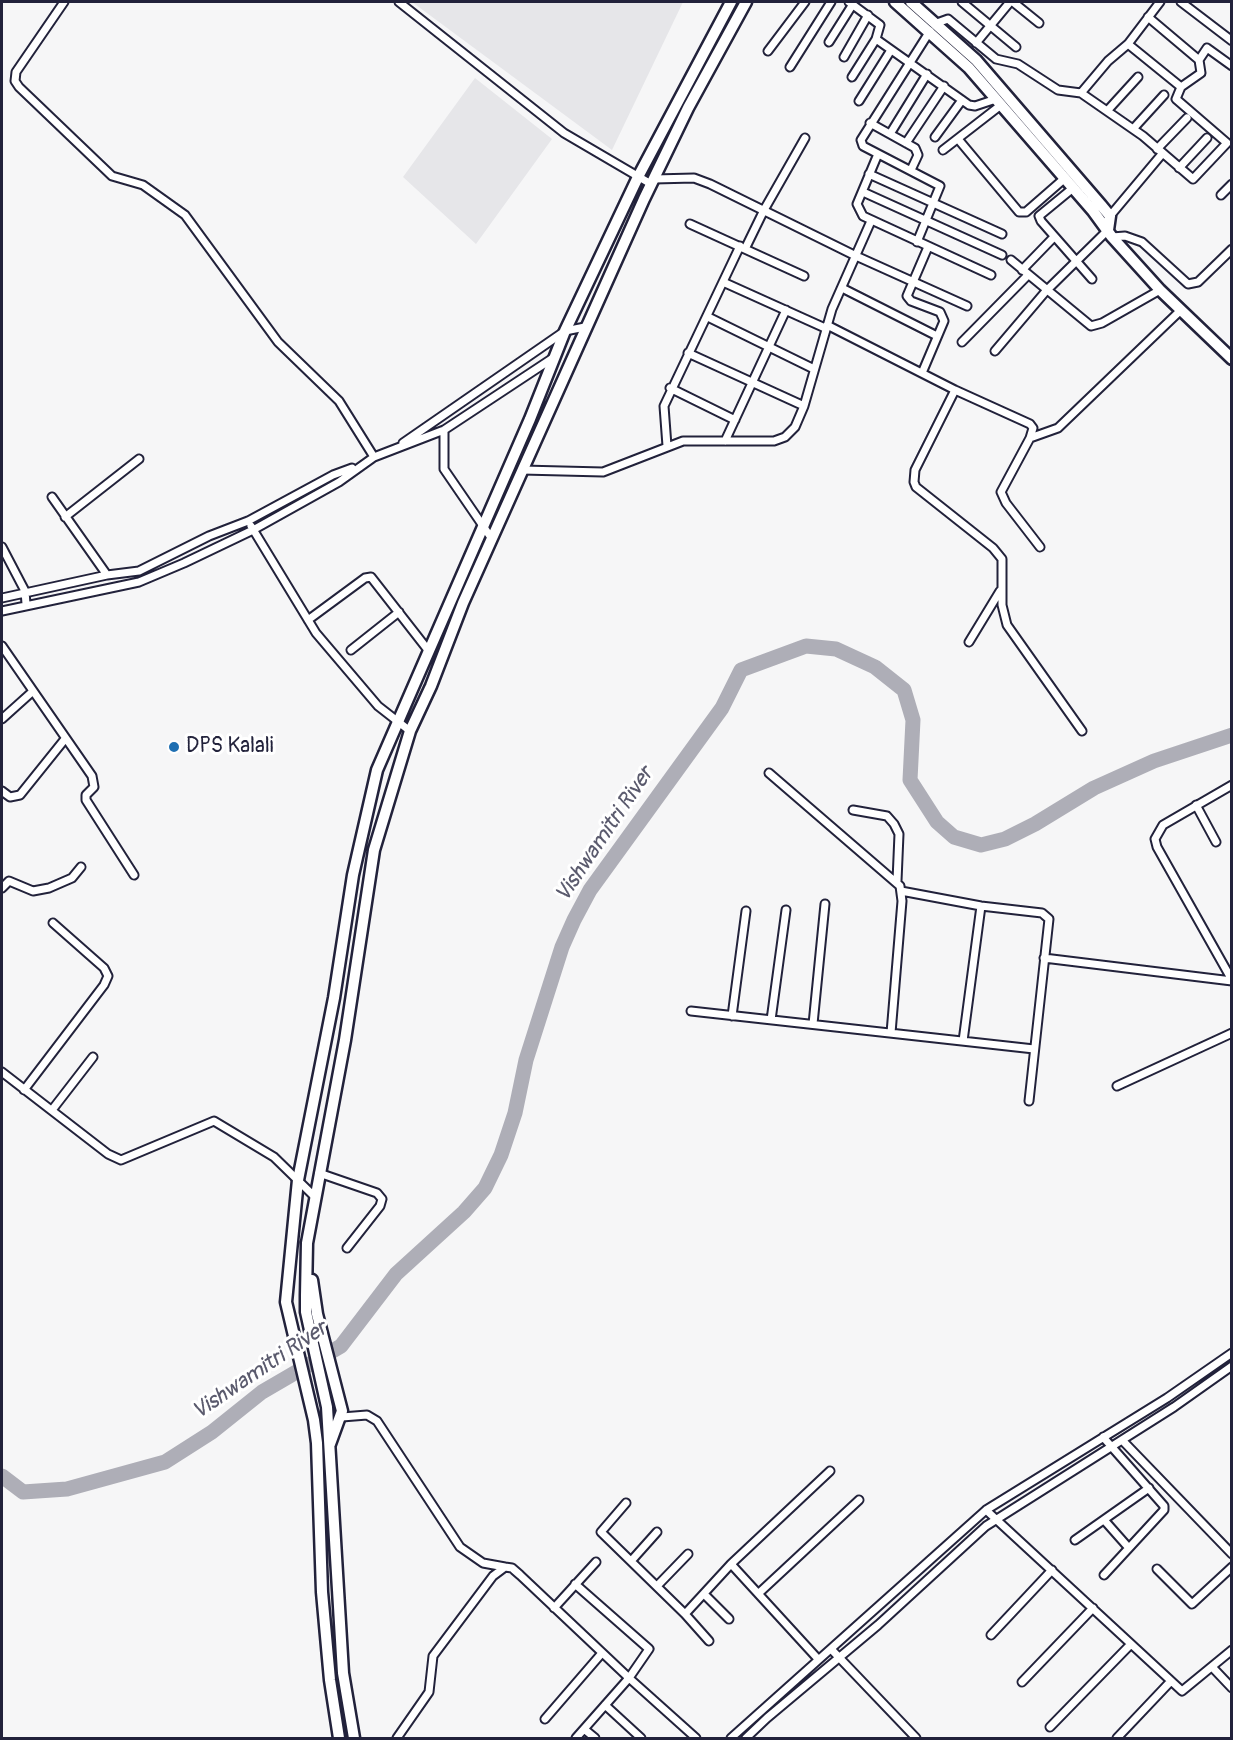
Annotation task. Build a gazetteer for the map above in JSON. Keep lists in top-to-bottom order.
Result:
{
  "water": ["Vishwamitri River"],
  "places": ["DPS Kalali"]
}
